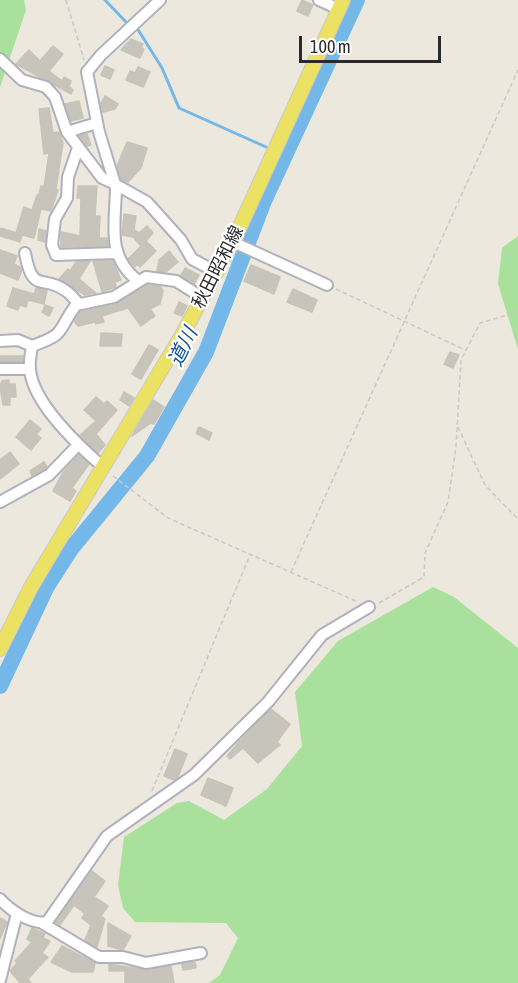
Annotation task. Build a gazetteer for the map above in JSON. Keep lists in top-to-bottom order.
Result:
{
  "streets": {
    "main road": ["秋田昭和線"]
  },
  "water": ["道川"],
  "scale_bar": "100 m"
}
